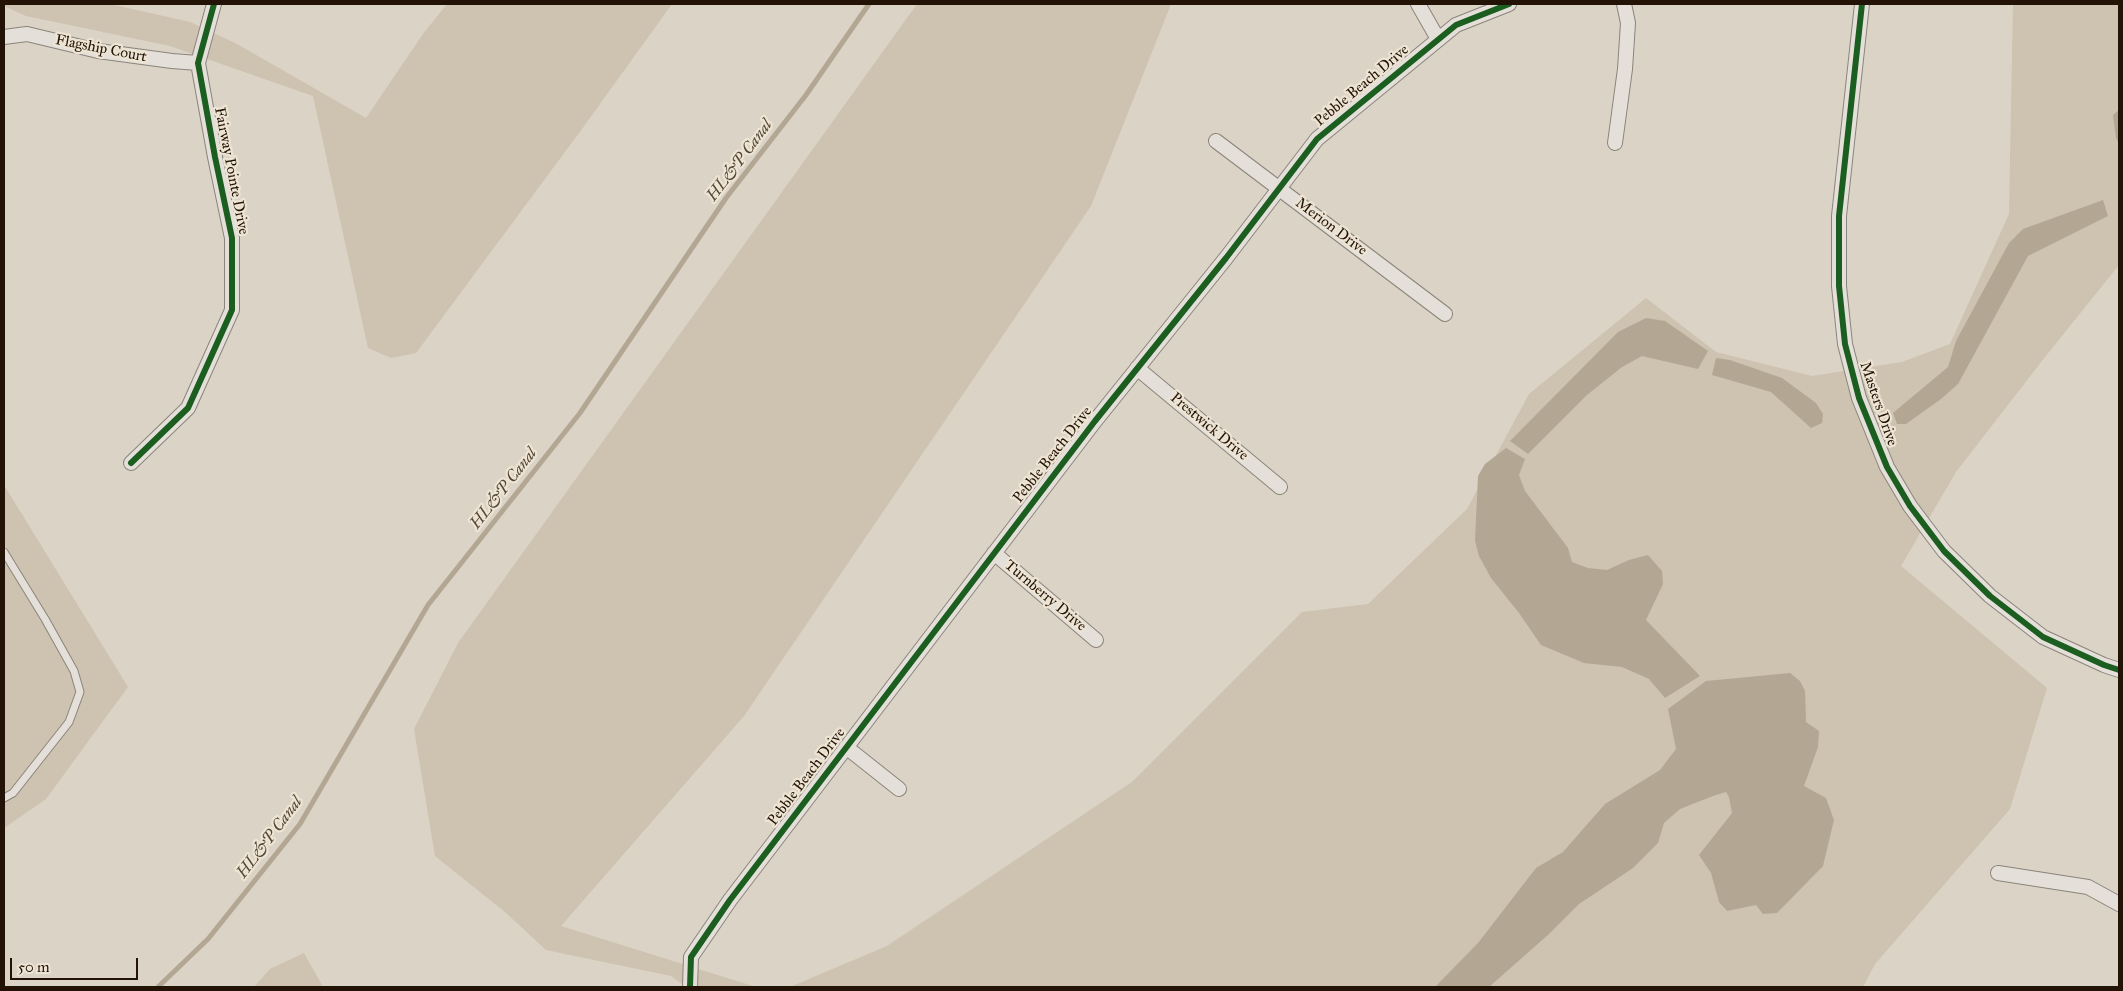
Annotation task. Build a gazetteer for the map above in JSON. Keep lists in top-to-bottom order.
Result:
{
  "streets": {
    "street": [
      "Flagship Court",
      "Pebble Beach Drive",
      "Fairway Pointe Drive",
      "Merion Drive",
      "Masters Drive",
      "Prestwick Drive",
      "Turnberry Drive"
    ]
  },
  "crossings": [
    ["Flagship Court", "Fairway Pointe Drive"],
    ["Pebble Beach Drive", "Merion Drive"],
    ["Pebble Beach Drive", "Prestwick Drive"],
    ["Pebble Beach Drive", "Turnberry Drive"]
  ],
  "water": ["HL&P Canal"],
  "scale_bar": "50 m"
}
